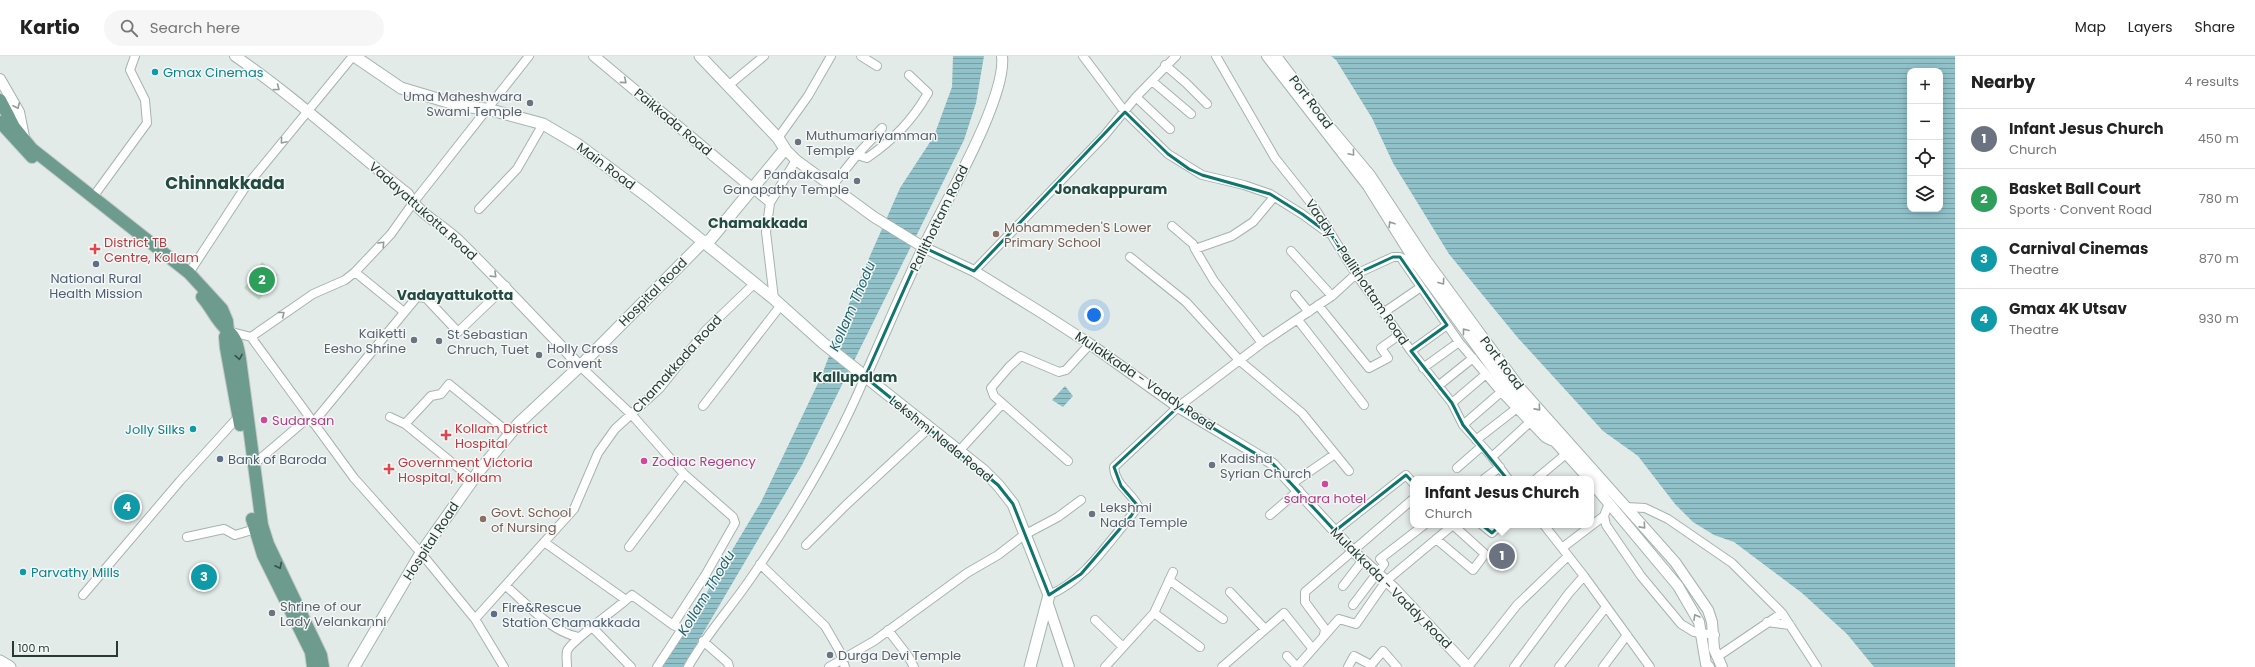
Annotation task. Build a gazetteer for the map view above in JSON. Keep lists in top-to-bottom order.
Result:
{
  "streets": {
    "main road": ["Main Road", "Hospital Road", "Lekshmi Nada Road"],
    "street": [
      "Port Road",
      "Paikkada Road",
      "Vadayattukotta Road",
      "Pallithottam Road",
      "Vaddy - Pallithottam Road",
      "Chamakkada Road",
      "Mulakkada - Vaddy Road"
    ]
  },
  "crossings": [
    ["Paikkada Road", "Hospital Road"],
    ["Main Road", "Pallithottam Road"],
    ["Main Road", "Hospital Road"],
    ["Main Road", "Chamakkada Road"],
    ["Main Road", "Lekshmi Nada Road"],
    ["Vadayattukotta Road", "Hospital Road"],
    ["Pallithottam Road", "Mulakkada - Vaddy Road"],
    ["Pallithottam Road", "Lekshmi Nada Road"],
    ["Hospital Road", "Mulakkada - Vaddy Road"]
  ],
  "one_way": ["Paikkada Road", "Vadayattukotta Road"],
  "districts": [
    "Chinnakkada",
    "Jonakappuram",
    "Chamakkada",
    "Vadayattukotta",
    "Kallupalam"
  ],
  "water": ["Kollam Thodu"],
  "places": {
    "other": [
      "Gmax Cinemas",
      "Uma Maheshwara Swami Temple",
      "Muthumariyamman Temple",
      "Pandakasala Ganapathy Temple",
      "Mohammeden'S Lower Primary School",
      "National Rural Health Mission",
      "Kaiketti Eesho Shrine",
      "St Sebastian Chruch, Tuet",
      "Holly Cross Convent",
      "Sudarsan",
      "Jolly Silks",
      "Bank of Baroda",
      "Zodiac Regency",
      "Kadisha Syrian Church",
      "sahara hotel",
      "Lekshmi Nada Temple",
      "Govt. School of Nursing",
      "Parvathy Mills",
      "Shrine of our Lady Velankanni",
      "Fire&Rescue Station Chamakkada",
      "Durga Devi Temple"
    ],
    "health": ["District TB Centre, Kollam", "Kollam District Hospital", "Government Victoria Hospital, Kollam"]
  },
  "scale_bar": "100 m",
  "page": {
    "header": "Kartio",
    "search": "Search here",
    "nav": ["Map", "Layers", "Share"],
    "heading": ["Nearby", "4 results"],
    "map_buttons": ["+", "−"],
    "list": [
      {
        "mark": "1",
        "name": "Infant Jesus Church",
        "note": "Church",
        "value": "450 m"
      },
      {
        "mark": "2",
        "name": "Basket Ball Court",
        "note": "Sports · Convent Road",
        "value": "780 m"
      },
      {
        "mark": "3",
        "name": "Carnival Cinemas",
        "note": "Theatre",
        "value": "870 m"
      },
      {
        "mark": "4",
        "name": "Gmax 4K Utsav",
        "note": "Theatre",
        "value": "930 m"
      }
    ],
    "pins": [
      "2",
      "4",
      "1",
      "3"
    ],
    "popup": ["Infant Jesus Church", "Church"],
    "scale": "100 m"
  }
}
